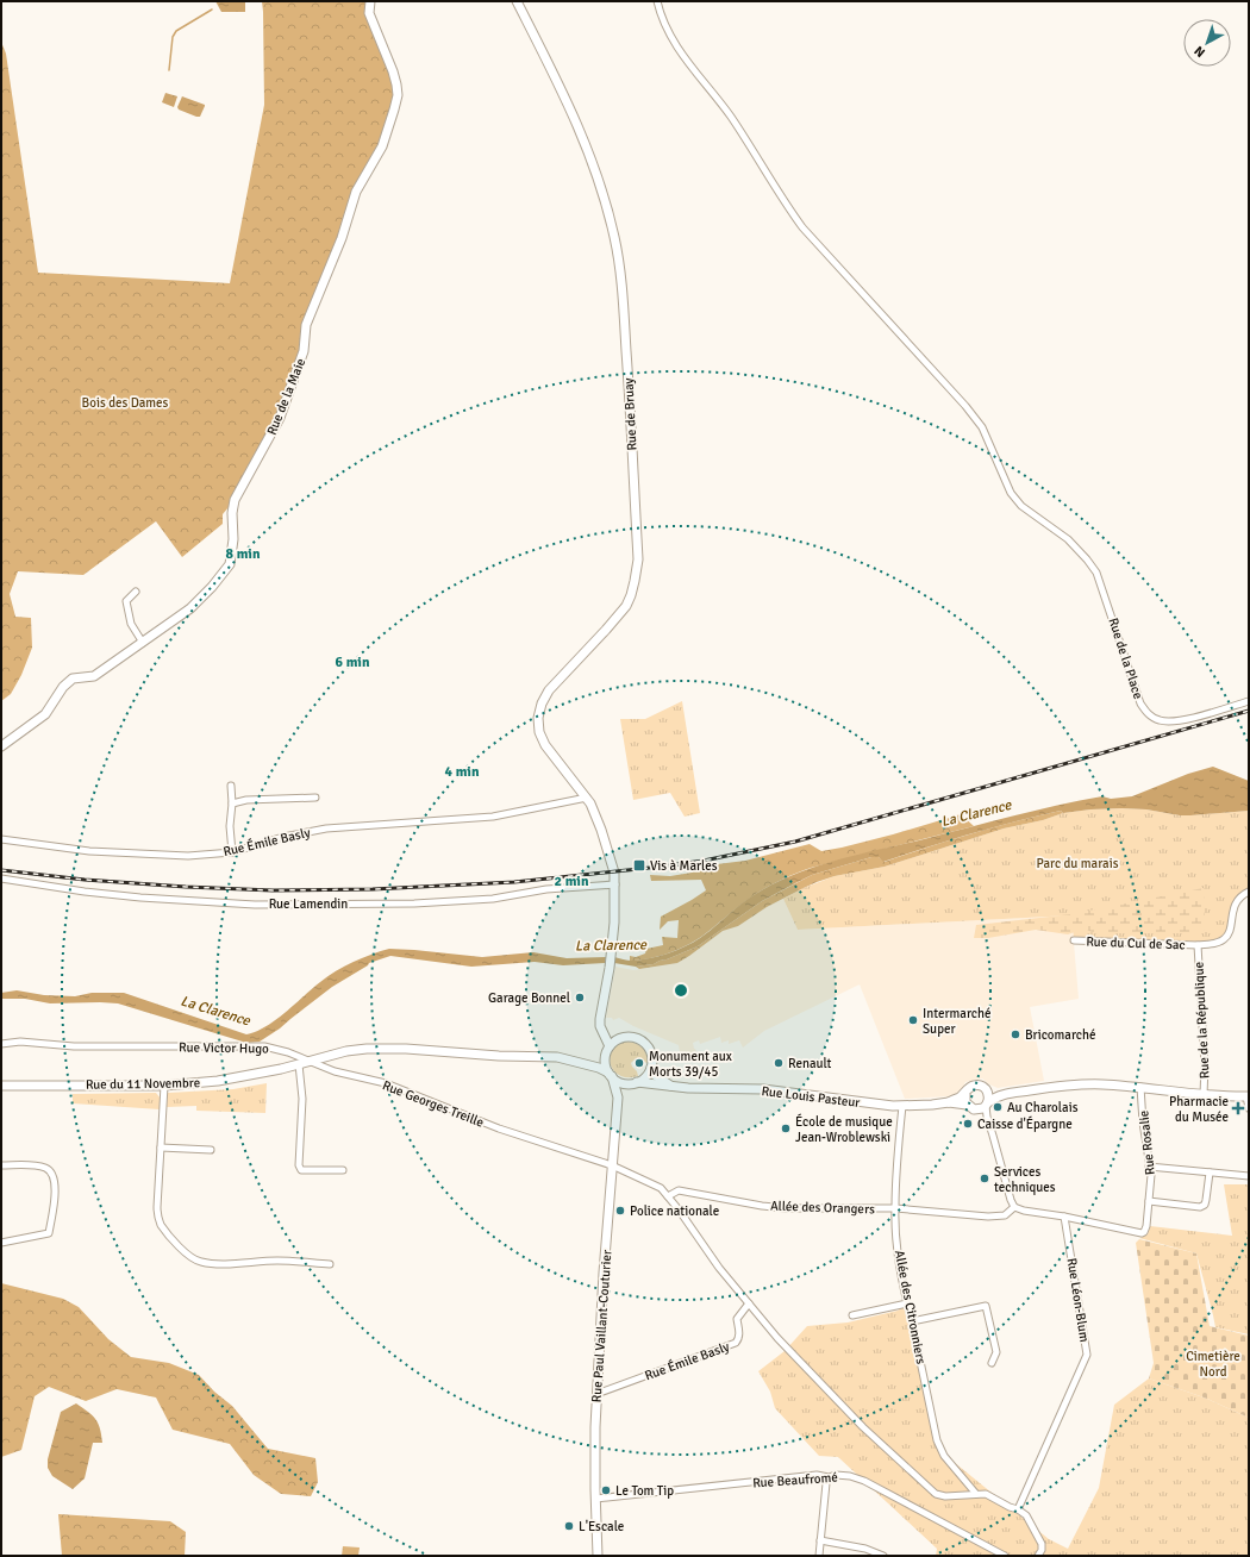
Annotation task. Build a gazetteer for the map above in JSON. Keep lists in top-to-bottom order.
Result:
{
  "streets": {
    "main road": [
      "Rue de la Maie",
      "Rue de Bruay",
      "Rue du 11 Novembre",
      "Rue Louis Pasteur",
      "Rue Paul Vaillant-Couturier"
    ],
    "street": [
      "Rue de la Place",
      "Rue Émile Basly",
      "Rue Lamendin",
      "Rue du Cul de Sac",
      "Rue de la République",
      "Rue Victor Hugo",
      "Rue Georges Treille",
      "Rue Rosalie",
      "Allée des Orangers",
      "Rue Léon-Blum",
      "Allée des Citronniers",
      "Rue Beaufromé"
    ]
  },
  "crossings": [
    ["Rue de Bruay", "Rue Émile Basly"],
    ["Rue de Bruay", "Rue Lamendin"],
    ["Rue Émile Basly", "Rue Georges Treille"],
    ["Rue Émile Basly", "Rue Paul Vaillant-Couturier"],
    ["Rue du Cul de Sac", "Rue de la République"],
    ["Rue Victor Hugo", "Rue du 11 Novembre"],
    ["Rue Victor Hugo", "Rue Georges Treille"],
    ["Rue du 11 Novembre", "Rue Georges Treille"],
    ["Rue Louis Pasteur", "Allée des Citronniers"],
    ["Rue Louis Pasteur", "Rue Paul Vaillant-Couturier"],
    ["Rue Georges Treille", "Allée des Orangers"],
    ["Rue Georges Treille", "Allée des Citronniers"],
    ["Rue Georges Treille", "Rue Paul Vaillant-Couturier"],
    ["Rue Rosalie", "Rue Léon-Blum"],
    ["Allée des Orangers", "Allée des Citronniers"],
    ["Rue Paul Vaillant-Couturier", "Rue Beaufromé"]
  ],
  "water": ["La Clarence"],
  "parks": ["Bois des Dames", "Parc du marais", "Cimetière Nord"],
  "places": {
    "transit": ["Vis à Marles"],
    "other": [
      "Garage Bonnel",
      "Intermarché Super",
      "Bricomarché",
      "Monument aux Morts 39/45",
      "Renault",
      "Au Charolais",
      "Caisse d'Épargne",
      "École de musique Jean-Wroblewski",
      "Services techniques",
      "Police nationale",
      "Le Tom Tip",
      "L'Escale"
    ],
    "health": ["Pharmacie du Musée"]
  },
  "north": "bottom left",
  "rings": [
    "8 min",
    "6 min",
    "4 min",
    "2 min"
  ]
}
